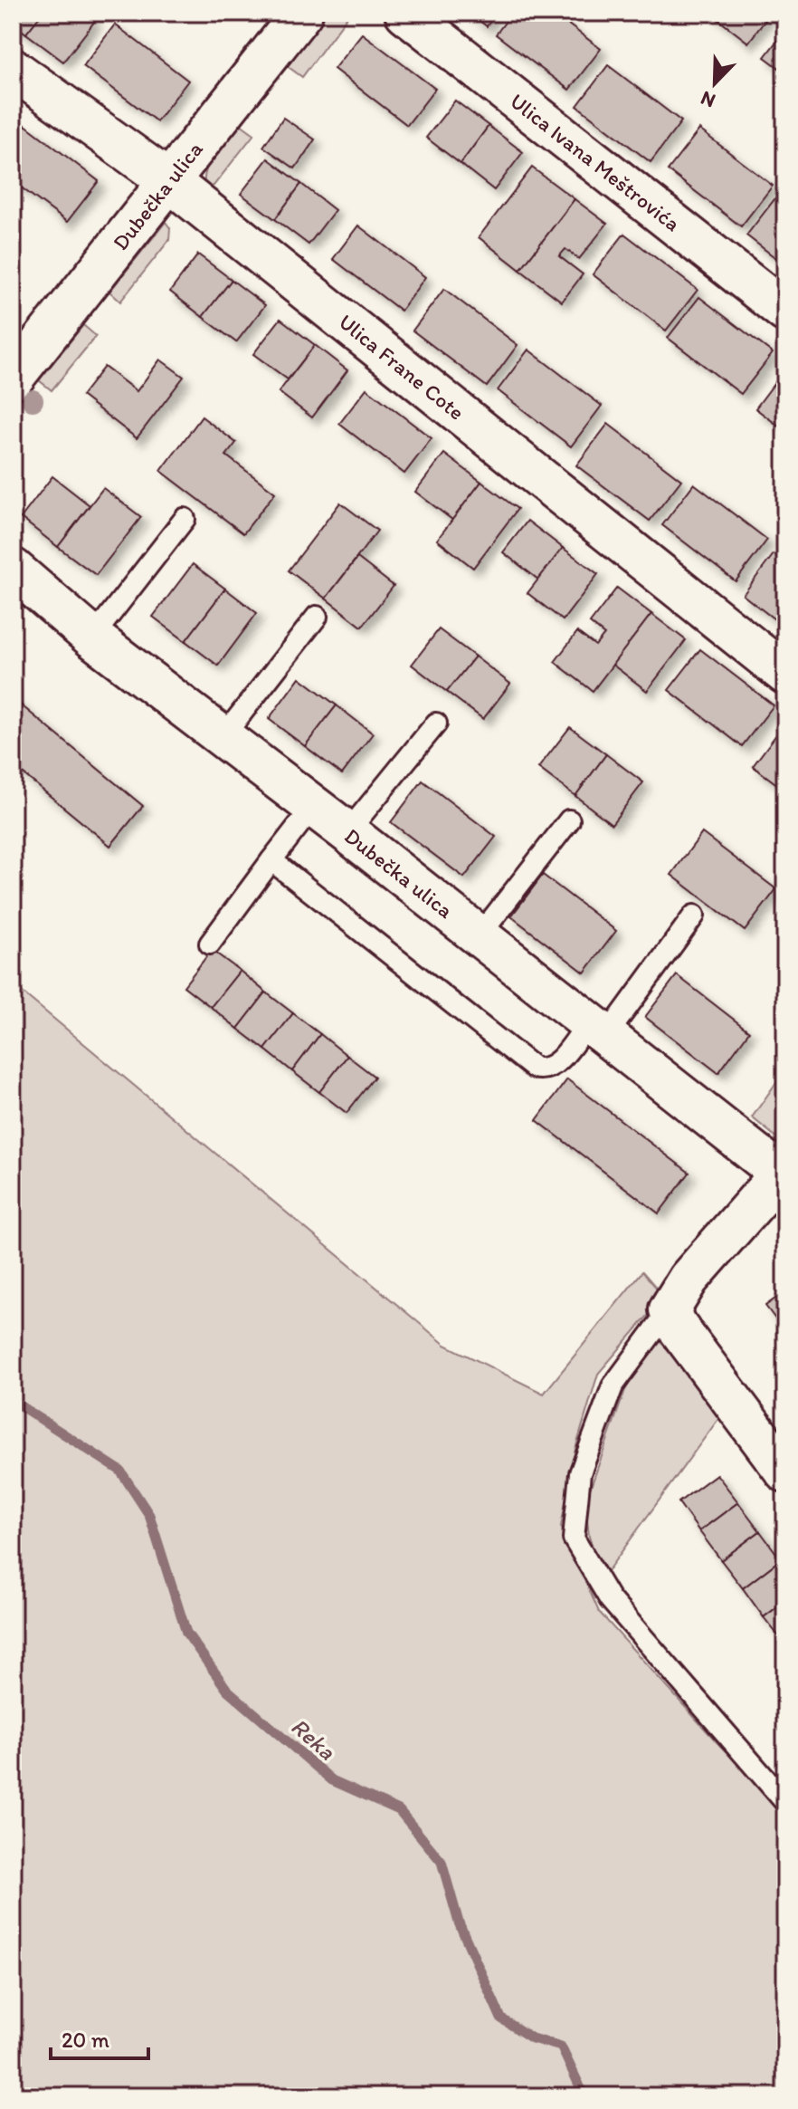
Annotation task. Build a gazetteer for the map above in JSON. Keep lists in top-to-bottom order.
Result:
{
  "streets": {
    "street": ["Ulica Ivana Meštrovića", "Dubečka ulica", "Ulica Frane Cote"]
  },
  "crossings": [
    ["Dubečka ulica", "Ulica Frane Cote"]
  ],
  "water": ["Reka"],
  "scale_bar": "20 m",
  "north": "bottom left"
}
